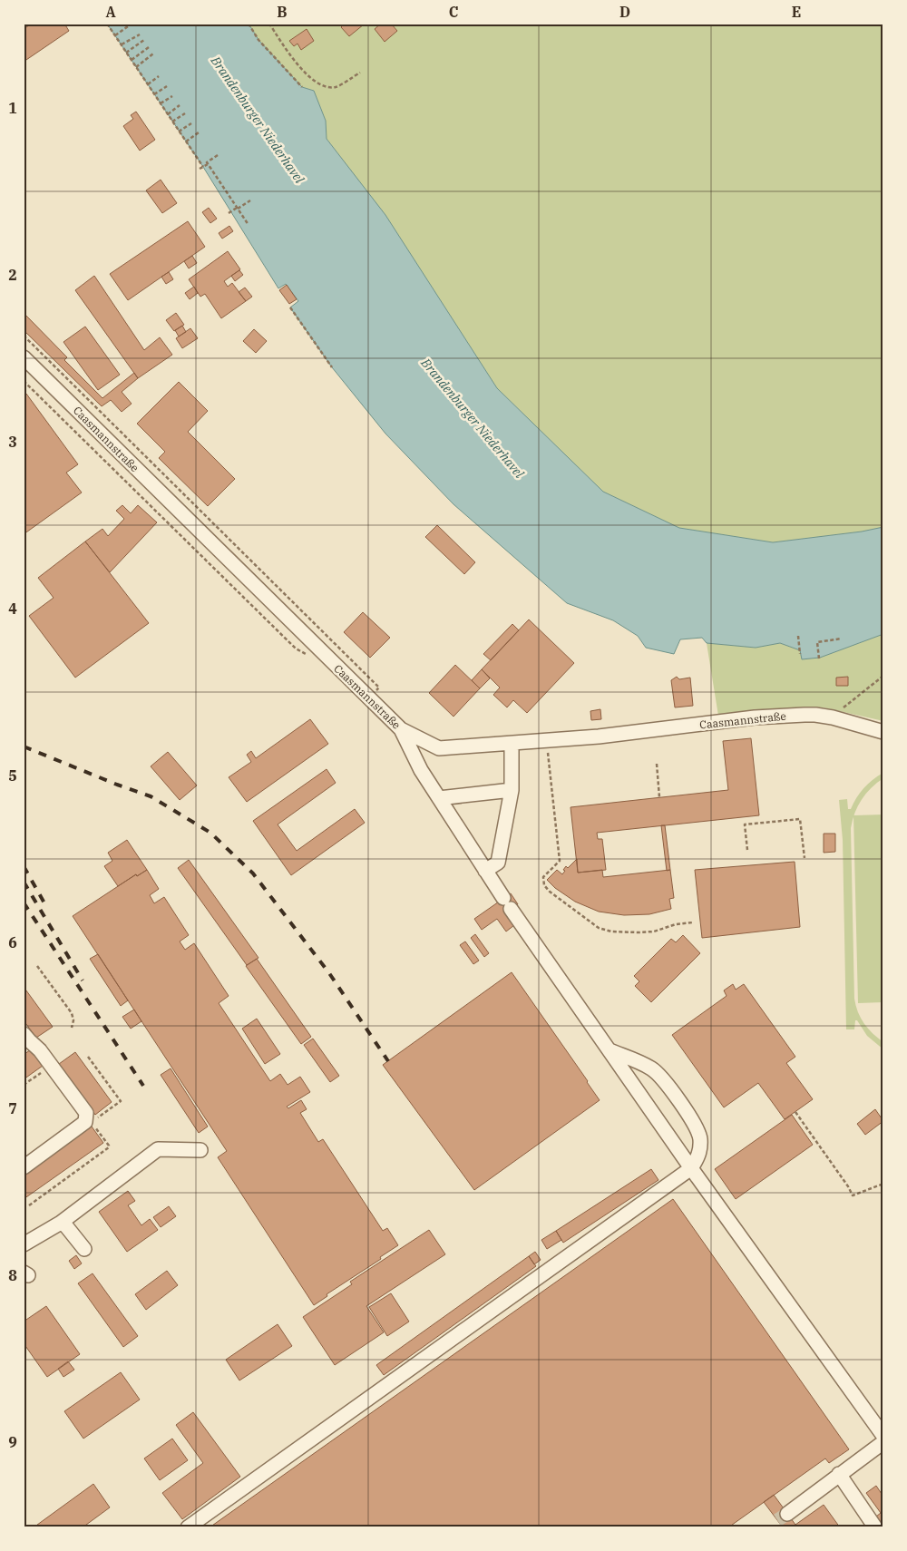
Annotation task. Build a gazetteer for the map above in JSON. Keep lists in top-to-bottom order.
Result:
{
  "streets": {
    "street": ["Caasmannstraße"]
  },
  "water": ["Brandenburger Niederhavel"],
  "grid": {
    "columns": [
      "A",
      "B",
      "C",
      "D",
      "E"
    ],
    "rows": [
      "1",
      "2",
      "3",
      "4",
      "5",
      "6",
      "7",
      "8",
      "9"
    ]
  }
}
